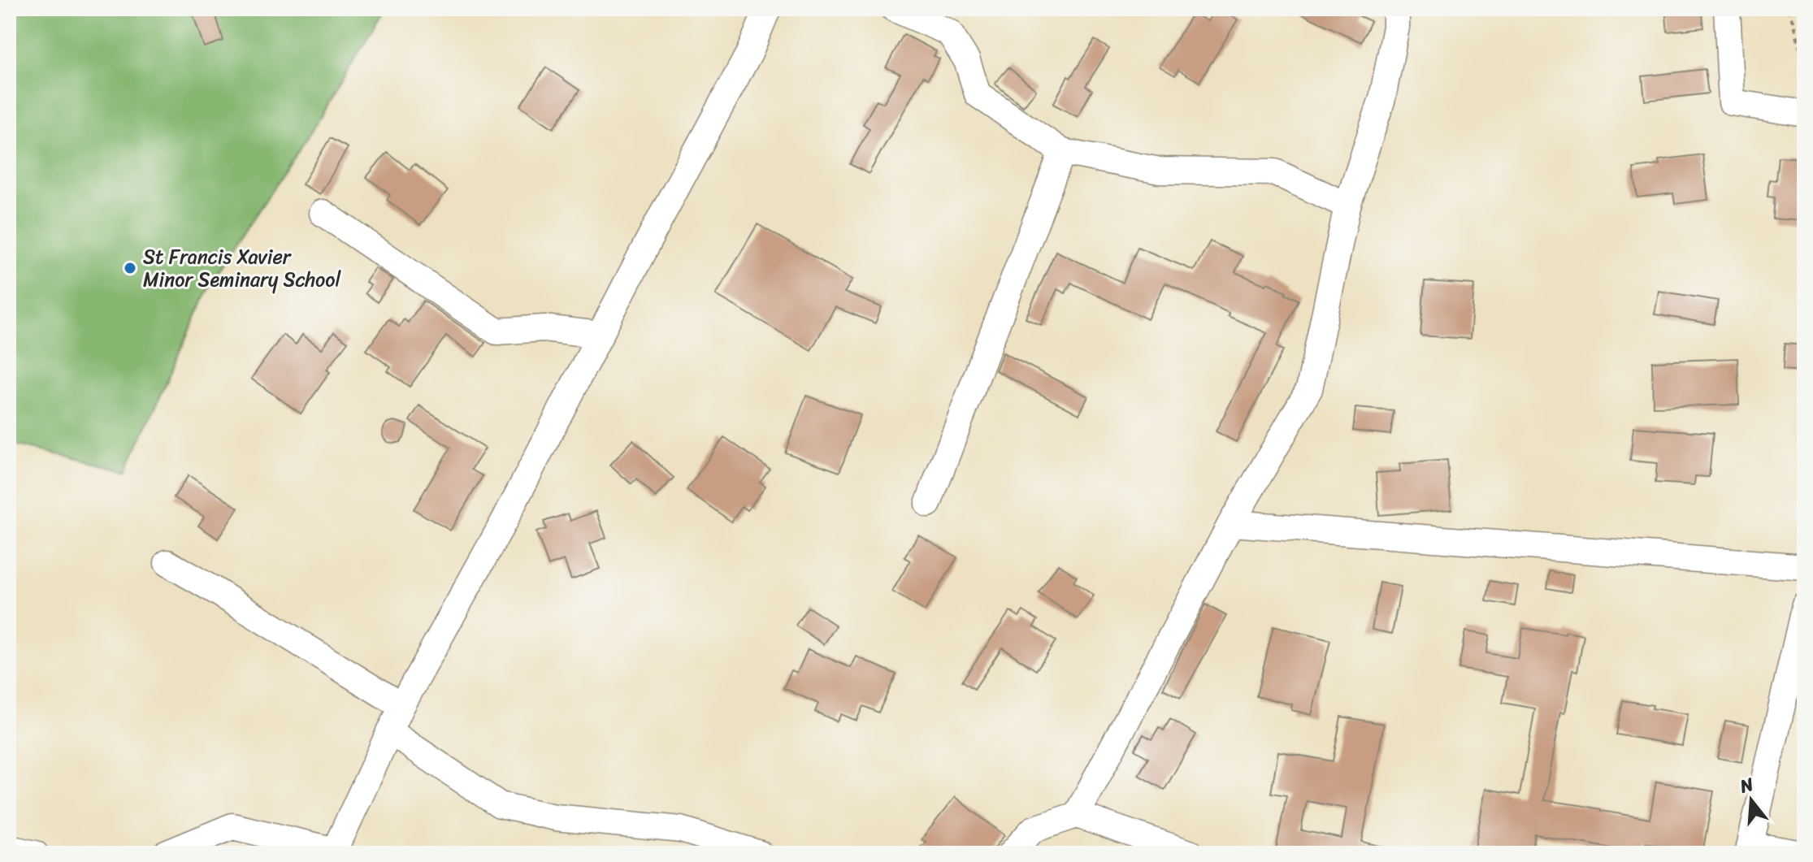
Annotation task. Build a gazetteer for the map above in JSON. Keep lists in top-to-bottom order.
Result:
{
  "places": ["St Francis Xavier Minor Seminary School"],
  "north": "top"
}
